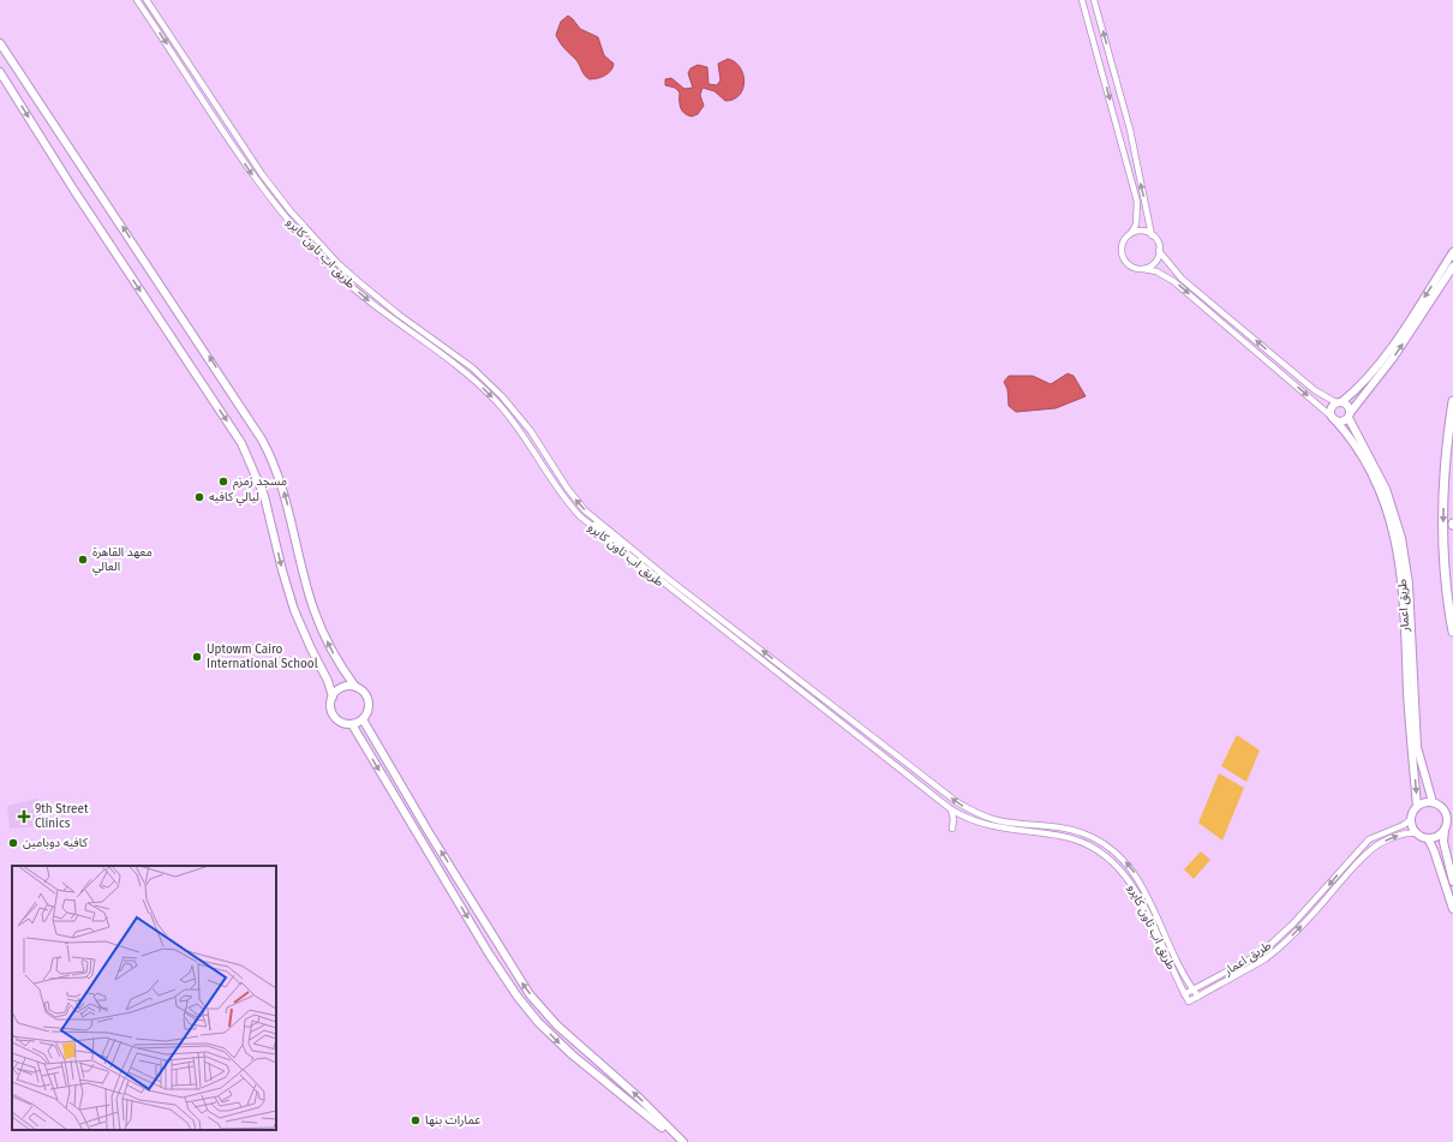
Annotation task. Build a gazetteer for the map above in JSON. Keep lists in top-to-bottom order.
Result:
{
  "streets": {
    "main road": ["طريق اعمار"],
    "street": ["طريق اب تاون كايرو"]
  },
  "crossings": [
    ["طريق اب تاون كايرو", "طريق اعمار"]
  ],
  "places": {
    "other": [
      "مسجد زمزم",
      "ليالي كافيه",
      "معهد القاهرة العالي",
      "Uptowm Cairo International School",
      "كافيه دوبامين",
      "عمارات بنها"
    ],
    "health": ["9th Street Clinics"]
  }
}
